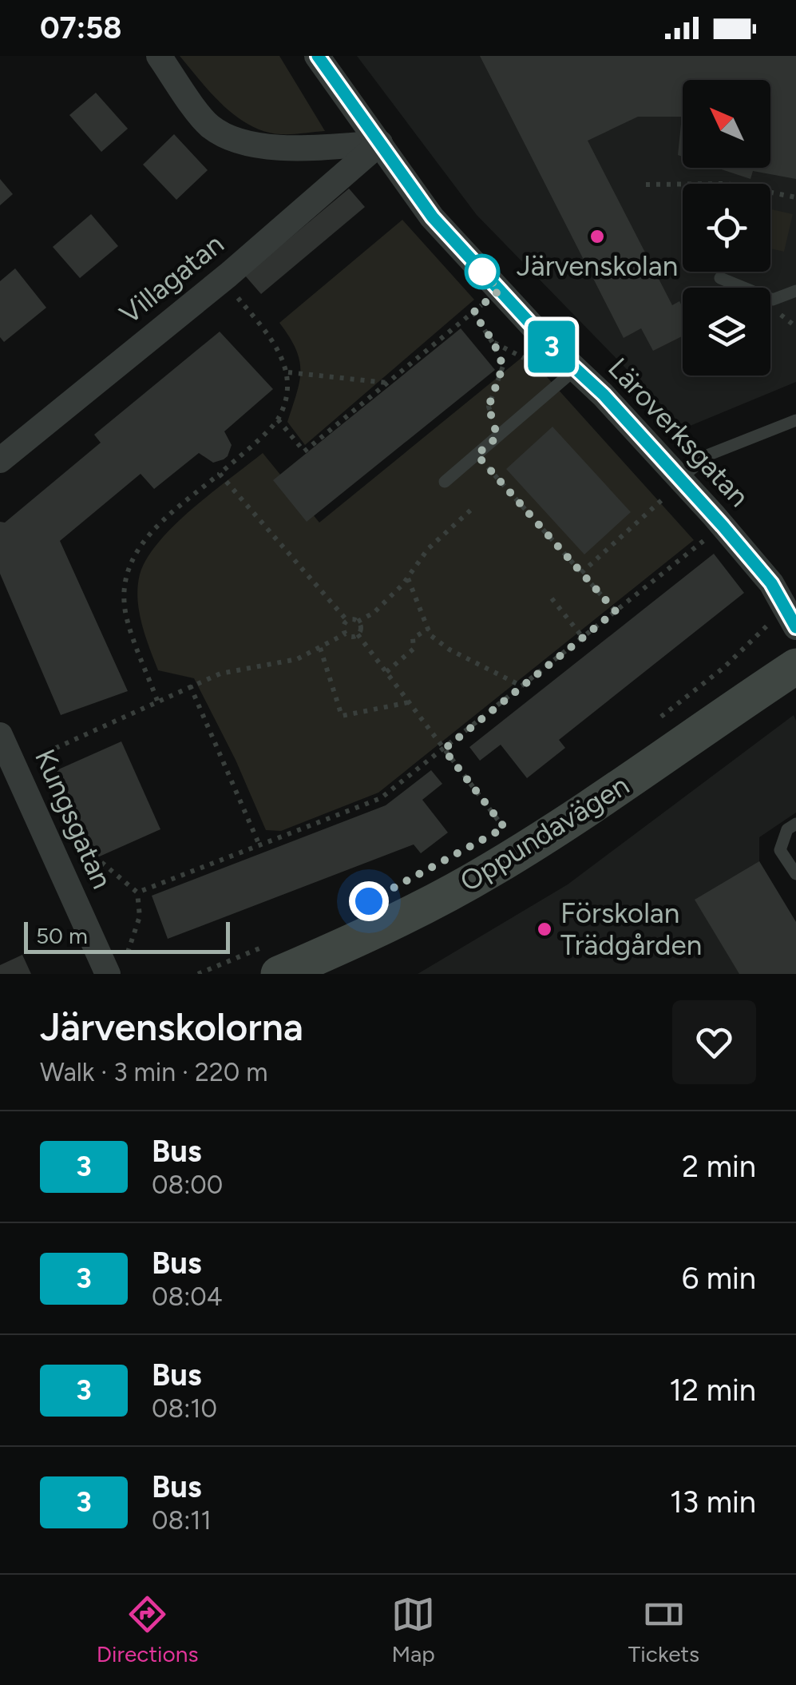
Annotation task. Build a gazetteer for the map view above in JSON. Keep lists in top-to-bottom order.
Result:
{
  "streets": {
    "main road": ["Oppundavägen"],
    "street": ["Villagatan", "Läroverksgatan", "Kungsgatan"]
  },
  "crossings": [
    ["Villagatan", "Läroverksgatan"]
  ],
  "places": ["Järvenskolan", "Förskolan Trädgården"],
  "lines": ["bus line 3"],
  "scale_bar": "50 m",
  "north": "top left",
  "page": {
    "status": "07:58",
    "on_map": "3",
    "scale": "50 m",
    "heading": ["Järvenskolorna", "Walk · 3 min · 220 m"],
    "list": [
      {
        "mark": "3",
        "name": "Bus",
        "note": "08:00",
        "value": "2 min"
      },
      {
        "mark": "3",
        "name": "Bus",
        "note": "08:04",
        "value": "6 min"
      },
      {
        "mark": "3",
        "name": "Bus",
        "note": "08:10",
        "value": "12 min"
      },
      {
        "mark": "3",
        "name": "Bus",
        "note": "08:11",
        "value": "13 min"
      }
    ],
    "tabs": ["Directions", "Map", "Tickets"]
  }
}
